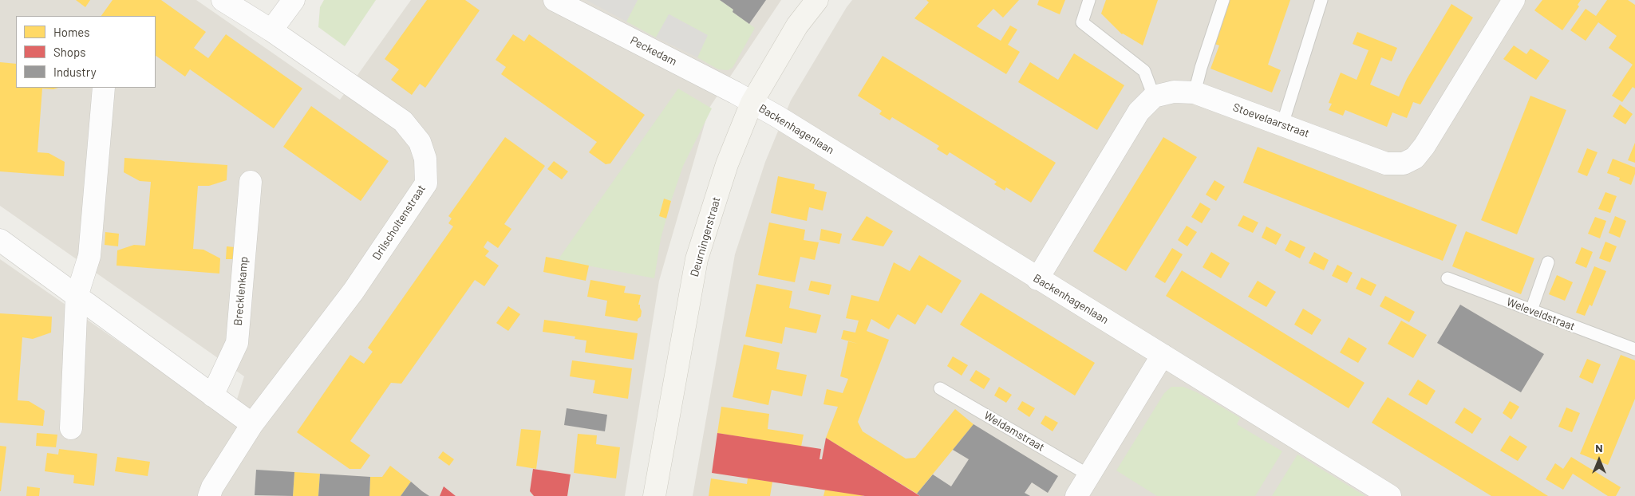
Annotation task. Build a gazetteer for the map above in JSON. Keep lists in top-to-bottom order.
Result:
{
  "streets": {
    "main road": ["Deurningerstraat"],
    "street": [
      "Peckedam",
      "Stoevelaarstraat",
      "Backenhagenlaan",
      "Drilscholtenstraat",
      "Brecklenkamp"
    ],
    "lane": ["Weleveldstraat", "Weldamstraat"]
  },
  "crossings": [
    ["Peckedam", "Backenhagenlaan"],
    ["Peckedam", "Deurningerstraat"],
    ["Stoevelaarstraat", "Backenhagenlaan"],
    ["Backenhagenlaan", "Deurningerstraat"]
  ],
  "legend": ["Homes", "Shops", "Industry"],
  "north": "top"
}
